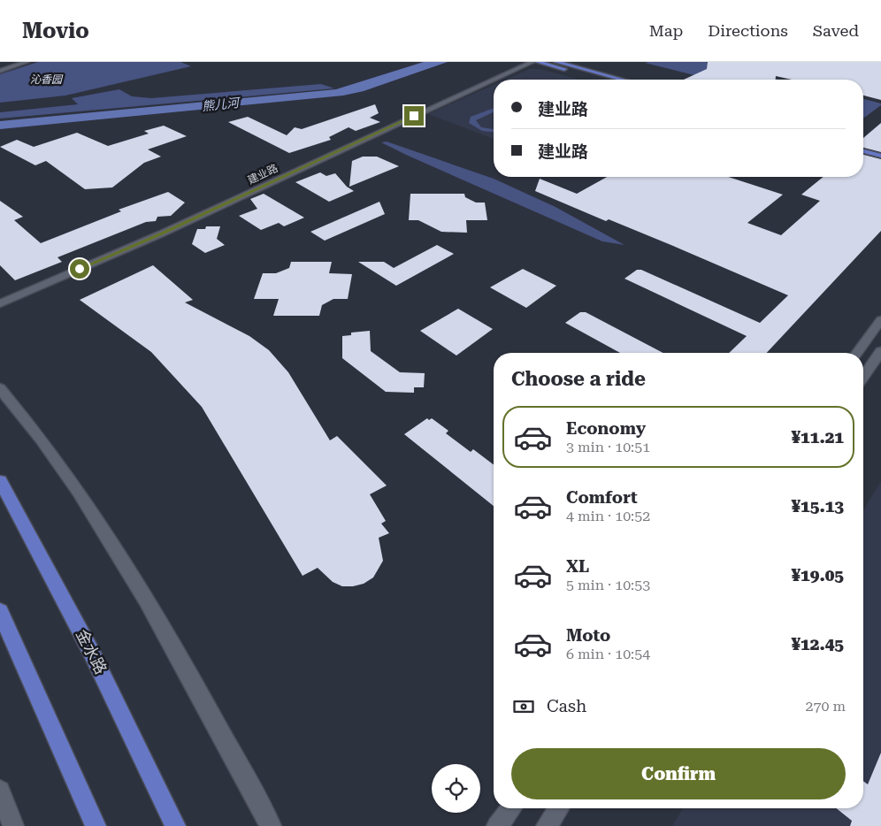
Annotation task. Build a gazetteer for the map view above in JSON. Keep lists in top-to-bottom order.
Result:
{
  "streets": {
    "main road": ["金水路"],
    "street": ["建业路"]
  },
  "water": ["熊儿河"],
  "parks": ["沁香园"],
  "page": {
    "header": "Movio",
    "nav": ["Map", "Directions", "Saved"],
    "banner": ["建业路", "建业路"],
    "heading": "Choose a ride",
    "list": [
      {
        "name": "Economy",
        "note": "3 min · 10:51",
        "value": "¥11.21"
      },
      {
        "name": "Comfort",
        "note": "4 min · 10:52",
        "value": "¥15.13"
      },
      {
        "name": "XL",
        "note": "5 min · 10:53",
        "value": "¥19.05"
      },
      {
        "name": "Moto",
        "note": "6 min · 10:54",
        "value": "¥12.45"
      }
    ],
    "pay": ["Cash", "270 m"],
    "buttons": "Confirm"
  }
}
